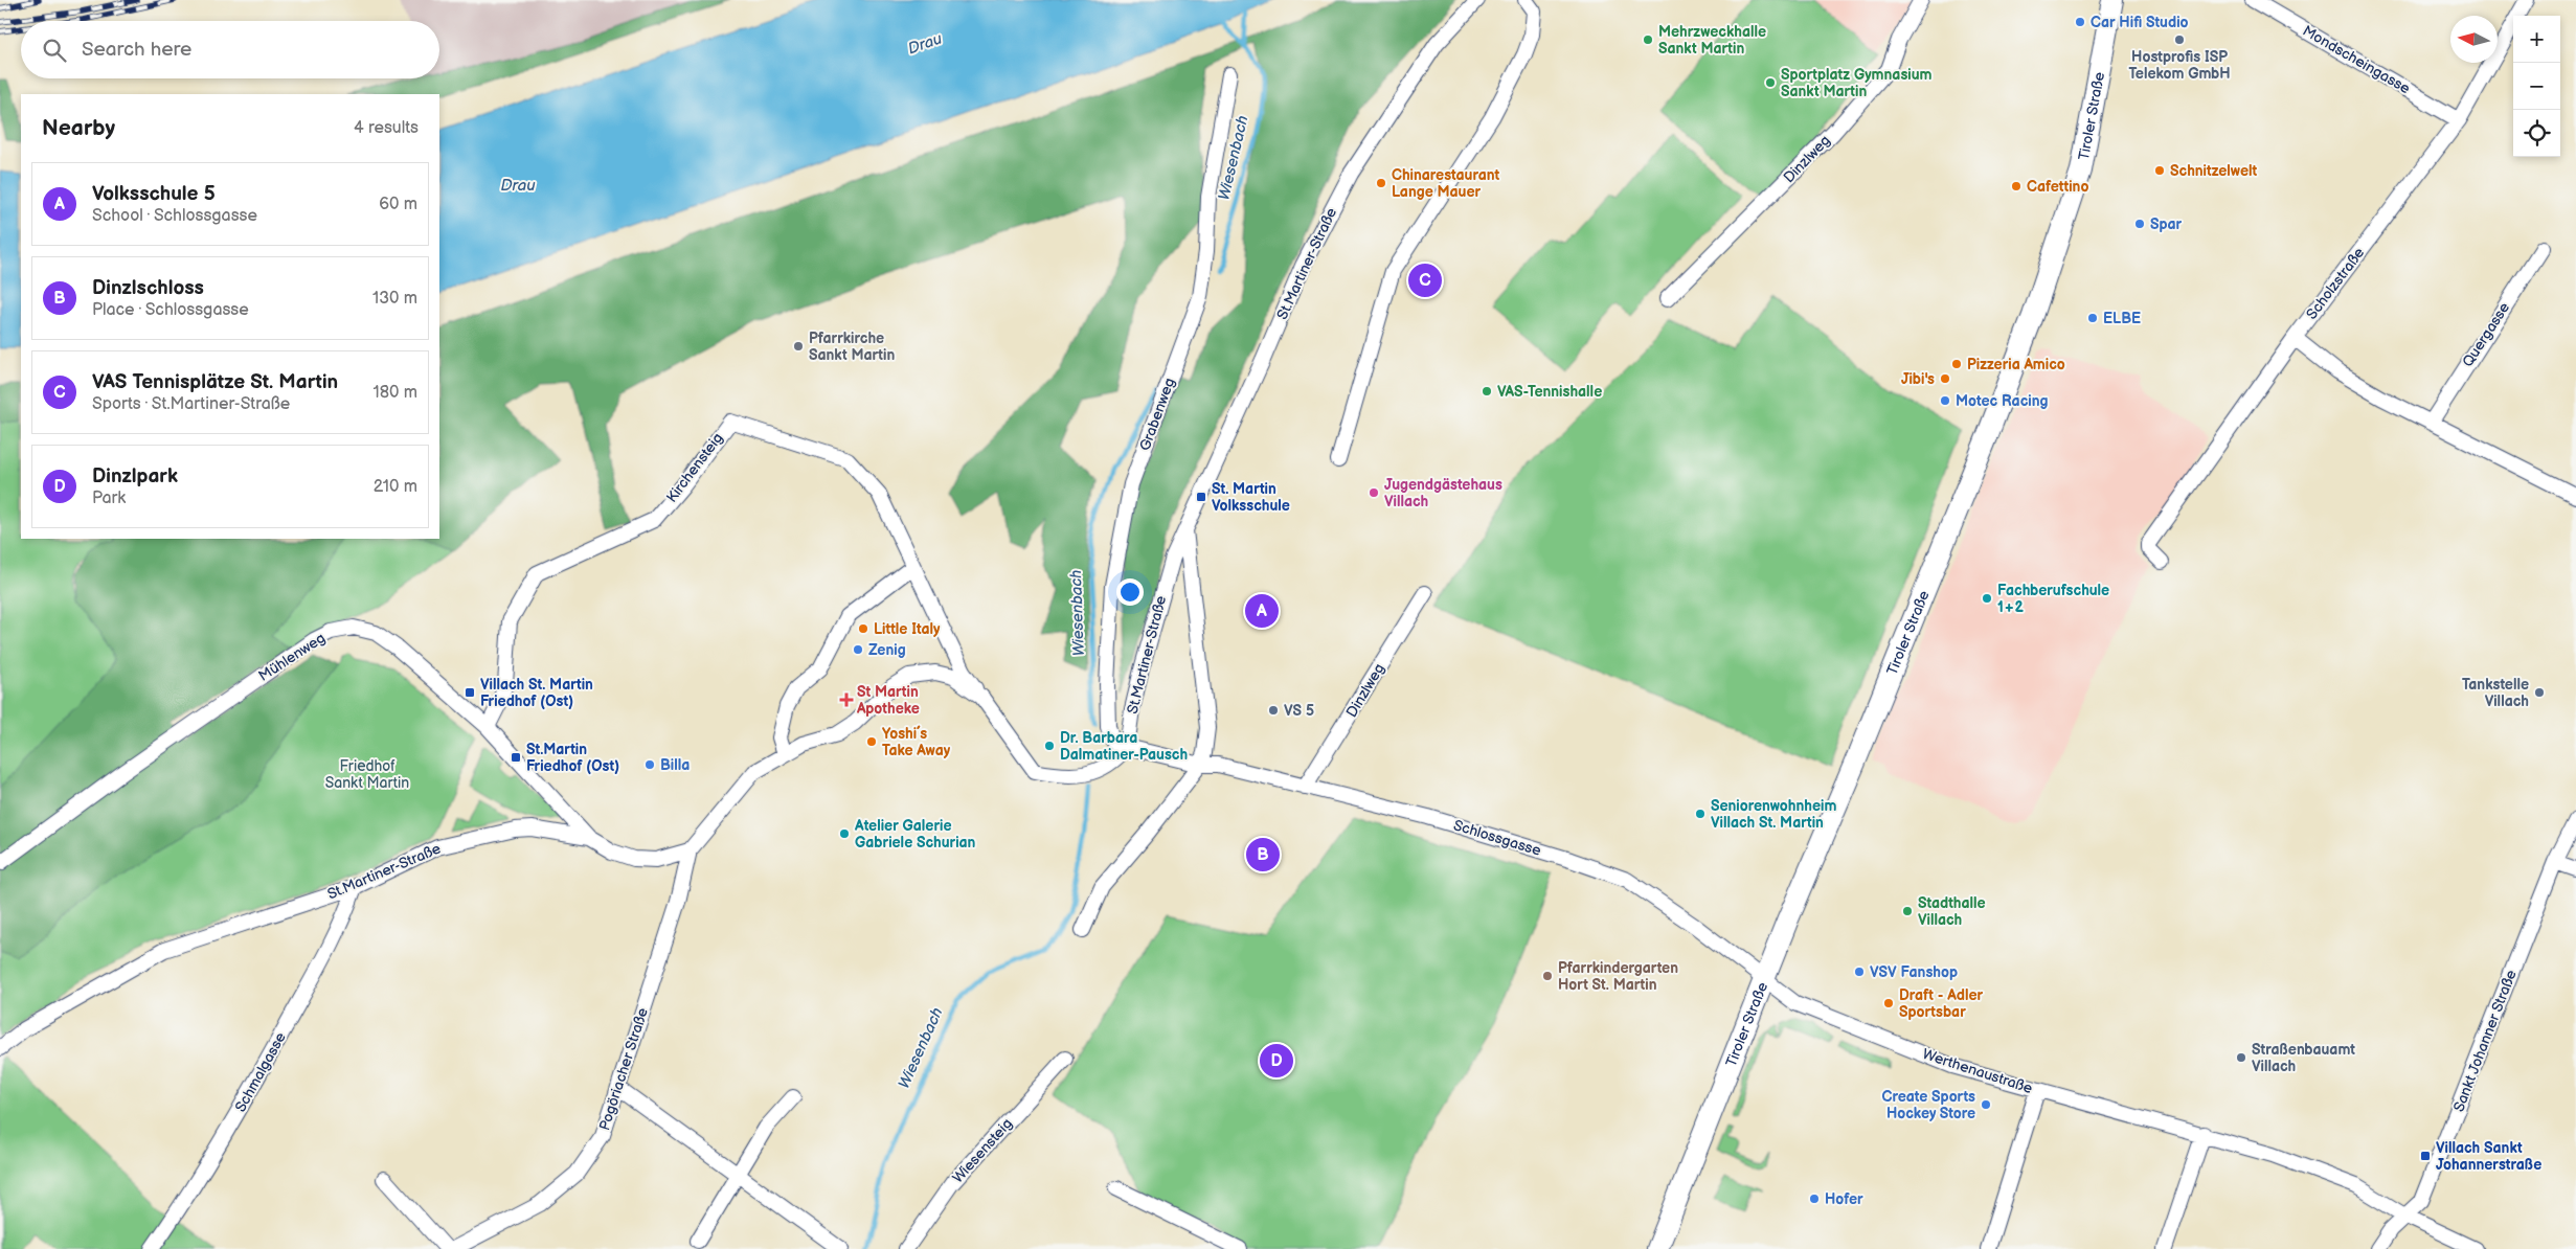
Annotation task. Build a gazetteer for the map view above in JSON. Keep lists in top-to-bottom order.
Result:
{
  "streets": {
    "main road": ["Tiroler Straße"],
    "street": [
      "Mondscheingasse",
      "Dinzlweg",
      "St.Martiner-Straße",
      "Scholzstraße",
      "Quergasse",
      "Grabenweg",
      "Kirchensteig",
      "Mühlenweg",
      "Schlossgasse",
      "Sankt Johanner Straße",
      "Pogöriacher Straße",
      "Werthenaustraße",
      "Schmalgasse",
      "Wiesensteig"
    ]
  },
  "crossings": [
    ["Mondscheingasse", "Scholzstraße"],
    ["Tiroler Straße", "Schlossgasse"],
    ["Tiroler Straße", "Werthenaustraße"],
    ["Dinzlweg", "Schlossgasse"],
    ["St.Martiner-Straße", "Grabenweg"],
    ["St.Martiner-Straße", "Mühlenweg"],
    ["St.Martiner-Straße", "Schlossgasse"],
    ["St.Martiner-Straße", "Pogöriacher Straße"],
    ["St.Martiner-Straße", "Schmalgasse"],
    ["Grabenweg", "Schlossgasse"],
    ["Kirchensteig", "Mühlenweg"],
    ["Schlossgasse", "Werthenaustraße"],
    ["Sankt Johanner Straße", "Werthenaustraße"]
  ],
  "water": ["Drau", "Wiesenbach"],
  "parks": ["Friedhof Sankt Martin"],
  "places": {
    "other": [
      "Car Hifi Studio",
      "Mehrzweckhalle Sankt Martin",
      "Hostprofis ISP Telekom GmbH",
      "Sportplatz Gymnasium Sankt Martin",
      "Schnitzelwelt",
      "Chinarestaurant Lange Mauer",
      "Cafettino",
      "Spar",
      "ELBE",
      "Pfarrkirche Sankt Martin",
      "Pizzeria Amico",
      "Jibi's",
      "VAS-Tennishalle",
      "Motec Racing",
      "Jugendgästehaus Villach",
      "Fachberufschule 1+2",
      "Little Italy",
      "Zenig",
      "Tankstelle Villach",
      "VS 5",
      "Yoshi´s Take Away",
      "Dr. Barbara Dalmatiner-Pausch",
      "Billa",
      "Seniorenwohnheim Villach St. Martin",
      "Atelier Galerie Gabriele Schurian",
      "Stadthalle Villach",
      "VSV Fanshop",
      "Pfarrkindergarten Hort St. Martin",
      "Draft - Adler Sportsbar",
      "Straßenbauamt Villach",
      "Create Sports Hockey Store",
      "Hofer"
    ],
    "transit": [
      "St. Martin Volksschule",
      "Villach St. Martin Friedhof (Ost)",
      "St.Martin Friedhof (Ost)",
      "Villach Sankt Johannerstraße"
    ],
    "health": ["St Martin Apotheke"]
  },
  "north": "left",
  "page": {
    "map_buttons": ["+", "−"],
    "search": "Search here",
    "heading": ["Nearby", "4 results"],
    "list": [
      {
        "mark": "A",
        "name": "Volksschule 5",
        "note": "School · Schlossgasse",
        "value": "60 m"
      },
      {
        "mark": "B",
        "name": "Dinzlschloss",
        "note": "Place · Schlossgasse",
        "value": "130 m"
      },
      {
        "mark": "C",
        "name": "VAS Tennisplätze St. Martin",
        "note": "Sports · St.Martiner-Straße",
        "value": "180 m"
      },
      {
        "mark": "D",
        "name": "Dinzlpark",
        "note": "Park",
        "value": "210 m"
      }
    ],
    "pins": [
      "C",
      "A",
      "B",
      "D"
    ]
  }
}
